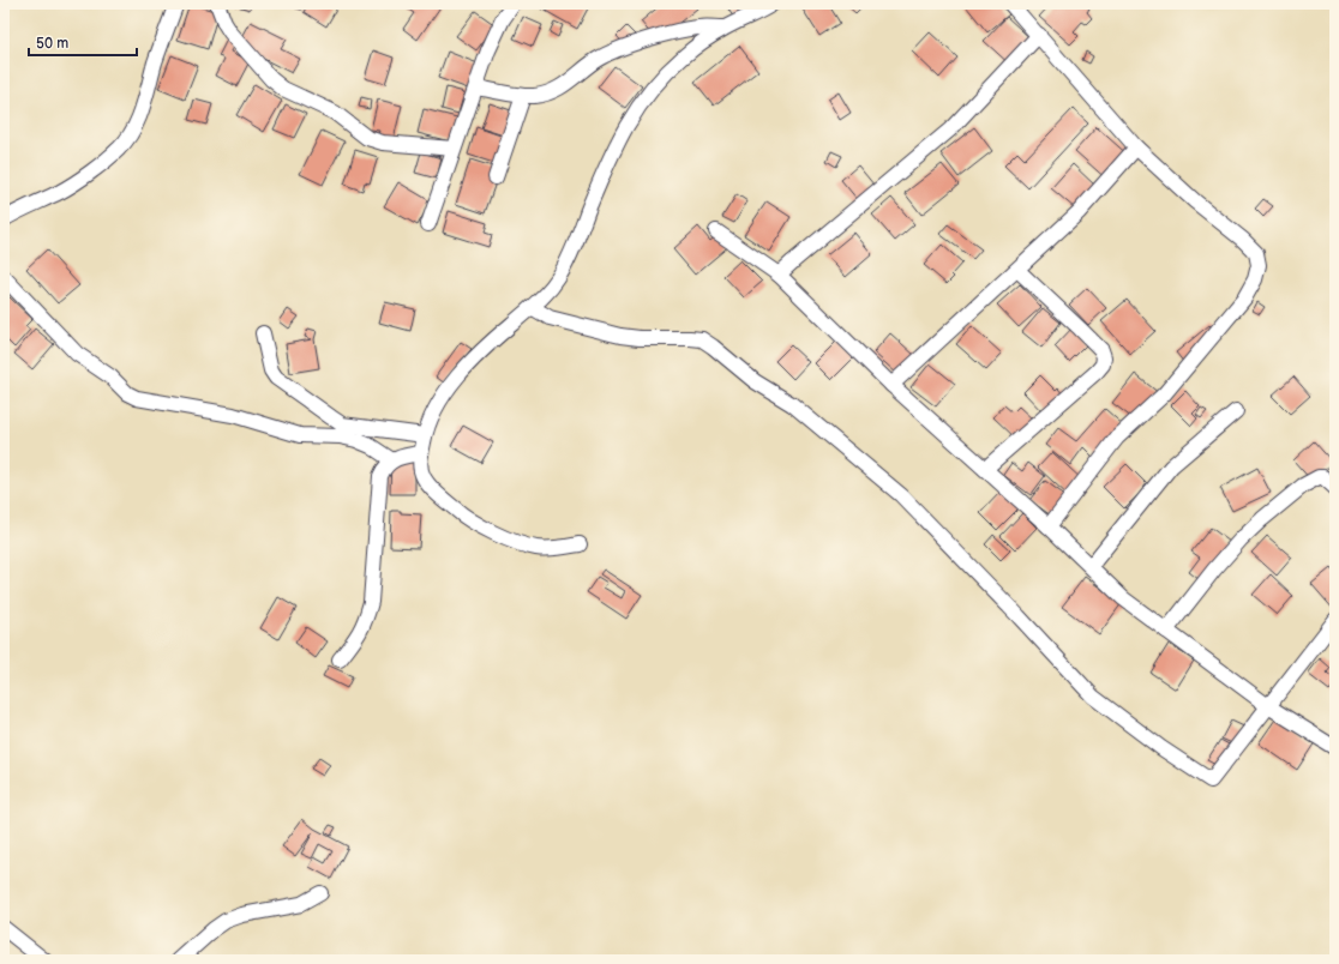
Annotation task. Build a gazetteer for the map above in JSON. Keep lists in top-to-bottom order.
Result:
{
  "scale_bar": "50 m"
}
